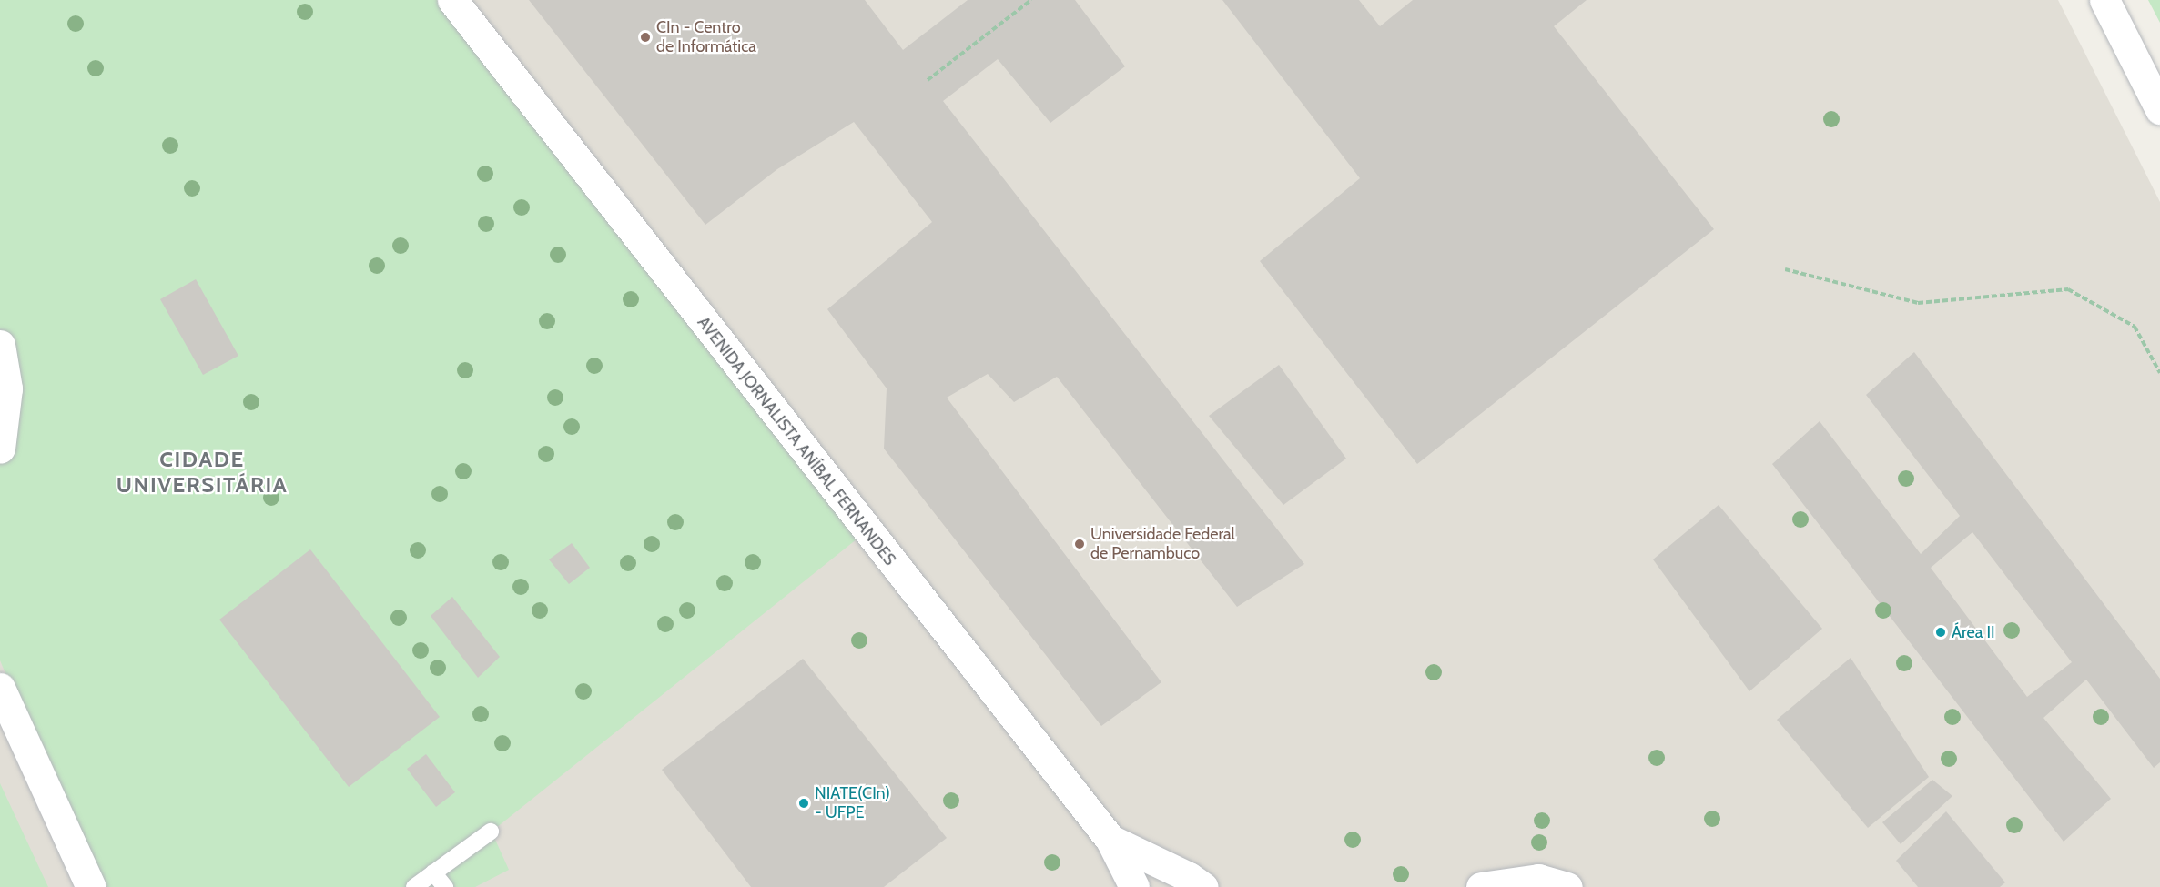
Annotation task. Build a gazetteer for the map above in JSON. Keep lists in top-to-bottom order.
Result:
{
  "streets": {
    "street": ["AVENIDA JORNALISTA ANÍBAL FERNANDES"]
  },
  "districts": ["CIDADE UNIVERSITÁRIA"],
  "places": [
    "CIn - Centro de Informática",
    "Universidade Federal de Pernambuco",
    "Área II",
    "NIATE(CIn) - UFPE"
  ]
}
